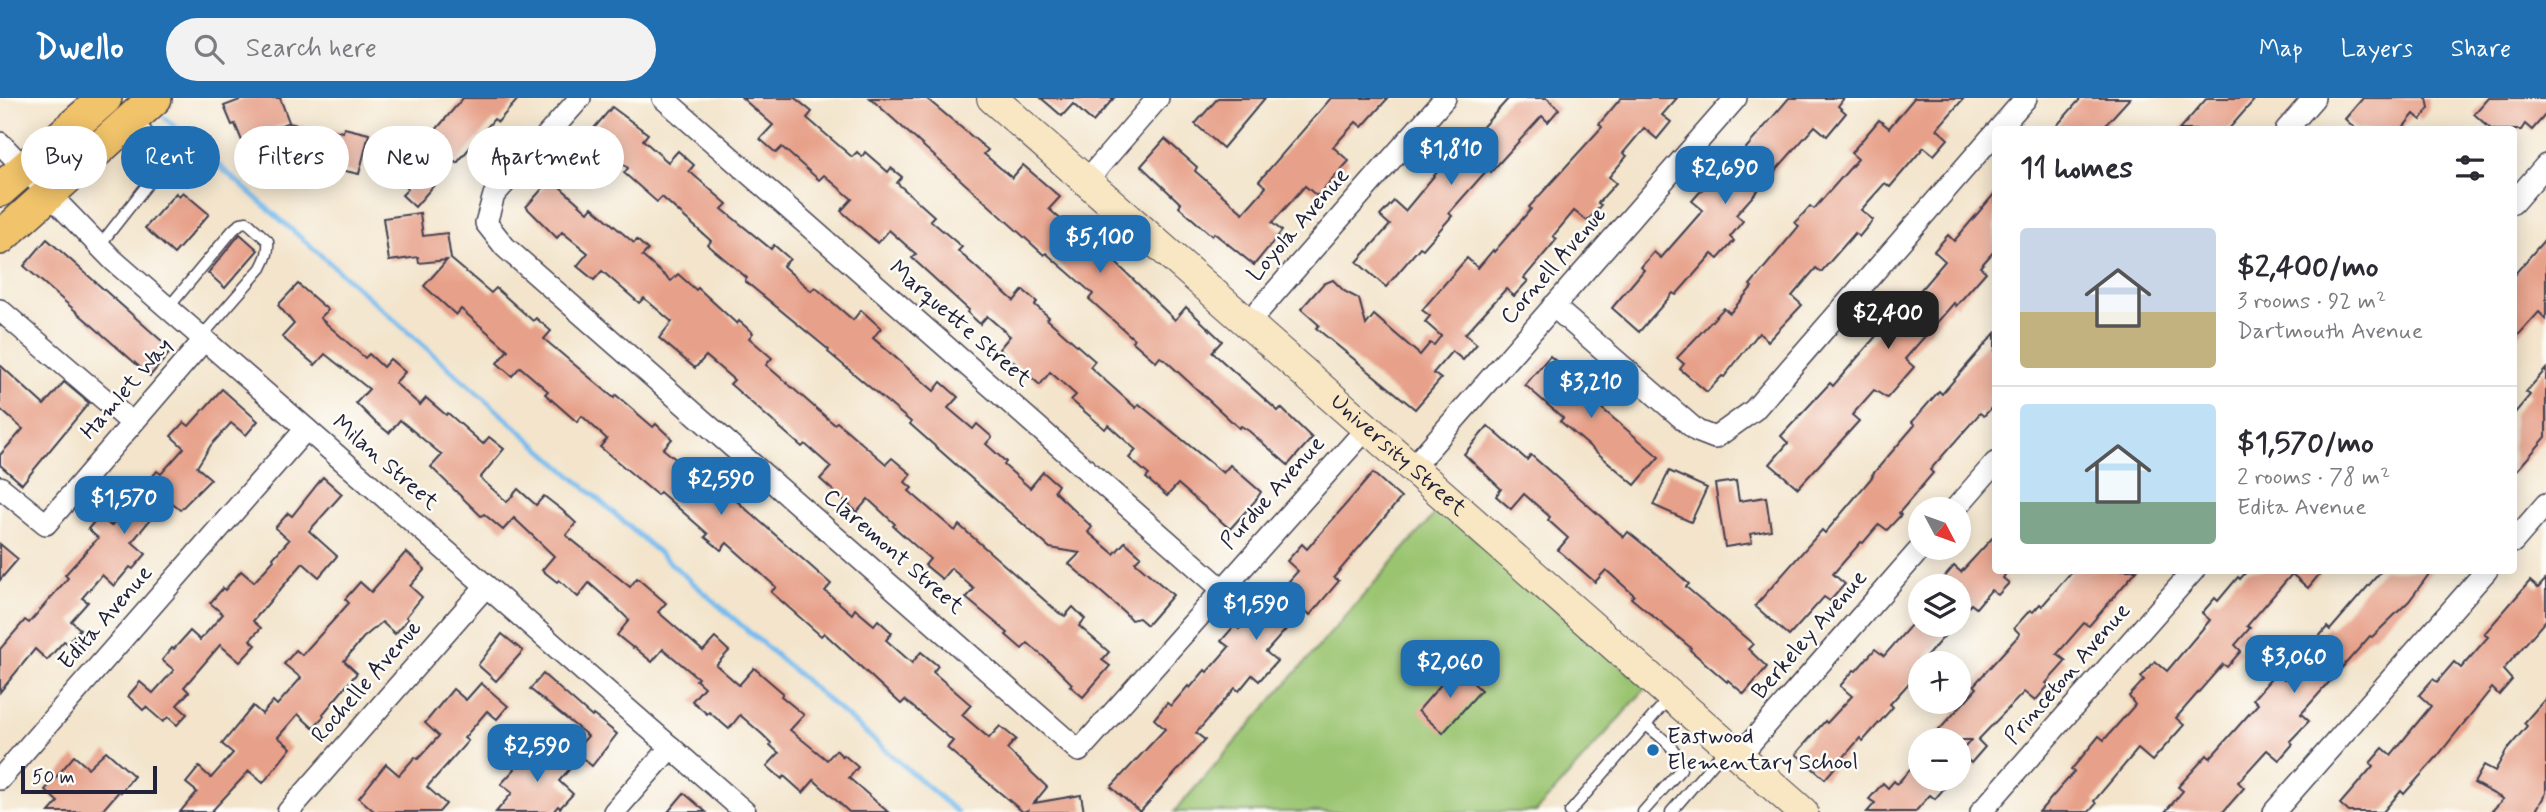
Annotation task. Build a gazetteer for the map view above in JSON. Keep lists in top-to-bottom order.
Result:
{
  "streets": {
    "street": [
      "Loyola Avenue",
      "Cornell Avenue",
      "Marquette Street",
      "Hamlet Way",
      "University Street",
      "Milan Street",
      "Purdue Avenue",
      "Claremont Street",
      "Edita Avenue",
      "Berkeley Avenue",
      "Princeton Avenue",
      "Rochelle Avenue"
    ]
  },
  "crossings": [
    ["Loyola Avenue", "University Street"],
    ["Cornell Avenue", "University Street"],
    ["Marquette Street", "Purdue Avenue"],
    ["Hamlet Way", "Milan Street"],
    ["University Street", "Purdue Avenue"],
    ["University Street", "Berkeley Avenue"],
    ["Milan Street", "Edita Avenue"],
    ["Milan Street", "Rochelle Avenue"],
    ["Purdue Avenue", "Claremont Street"]
  ],
  "places": ["Eastwood Elementary School"],
  "scale_bar": "50 m",
  "north": "bottom right",
  "page": {
    "header": "Dwello",
    "search": "Search here",
    "nav": ["Map", "Layers", "Share"],
    "chip": [
      "Buy",
      "Rent",
      "Filters",
      "New",
      "Apartment"
    ],
    "heading": "11 homes",
    "price": [
      "$1,810",
      "$2,690",
      "$5,100",
      "$2,400",
      "$3,210",
      "$2,590",
      "$1,570",
      "$1,590",
      "$3,060",
      "$2,060",
      "$2,590"
    ],
    "list": [
      {
        "name": "$2,400/mo",
        "note": "3 rooms · 92 m² · Dartmouth Avenue"
      },
      {
        "name": "$1,570/mo",
        "note": "2 rooms · 78 m² · Edita Avenue"
      }
    ],
    "map_buttons": ["+", "−"],
    "scale": "50 m"
  }
}
